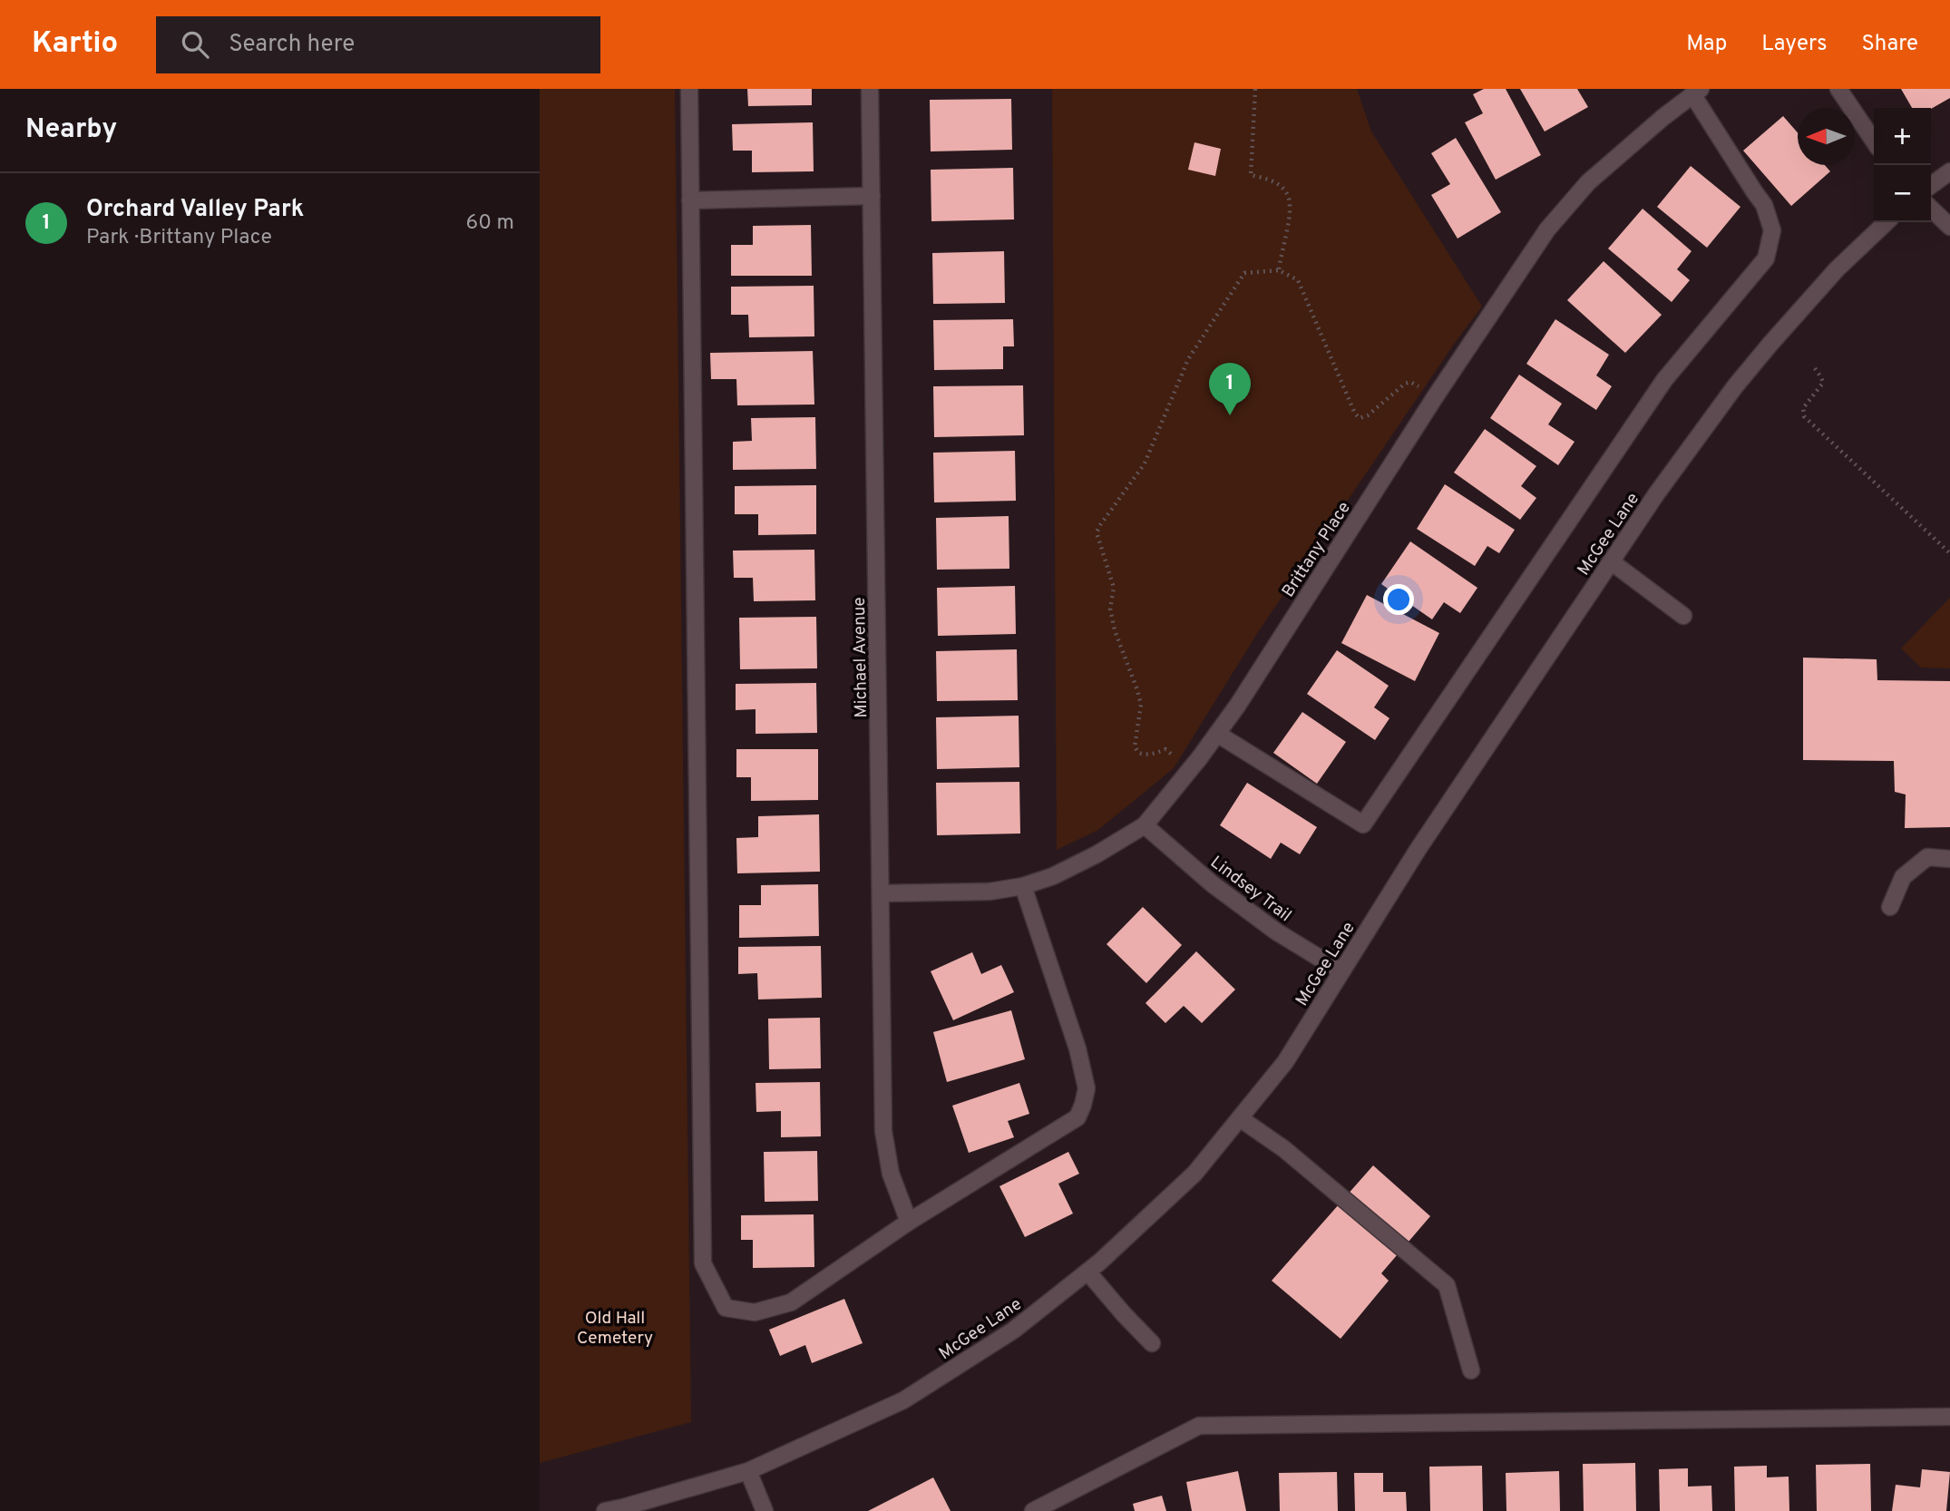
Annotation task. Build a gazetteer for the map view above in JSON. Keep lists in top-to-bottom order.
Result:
{
  "streets": {
    "street": [
      "McGee Lane",
      "Brittany Place",
      "Michael Avenue",
      "Lindsey Trail"
    ]
  },
  "crossings": [
    ["McGee Lane", "Lindsey Trail"],
    ["Brittany Place", "Michael Avenue"],
    ["Brittany Place", "Lindsey Trail"]
  ],
  "parks": ["Old Hall Cemetery"],
  "north": "left",
  "page": {
    "header": "Kartio",
    "search": "Search here",
    "nav": ["Map", "Layers", "Share"],
    "heading": "Nearby",
    "map_buttons": ["+", "−"],
    "list": [
      {
        "mark": "1",
        "name": "Orchard Valley Park",
        "note": "Park · Brittany Place",
        "value": "60 m"
      }
    ],
    "pins": "1"
  }
}
